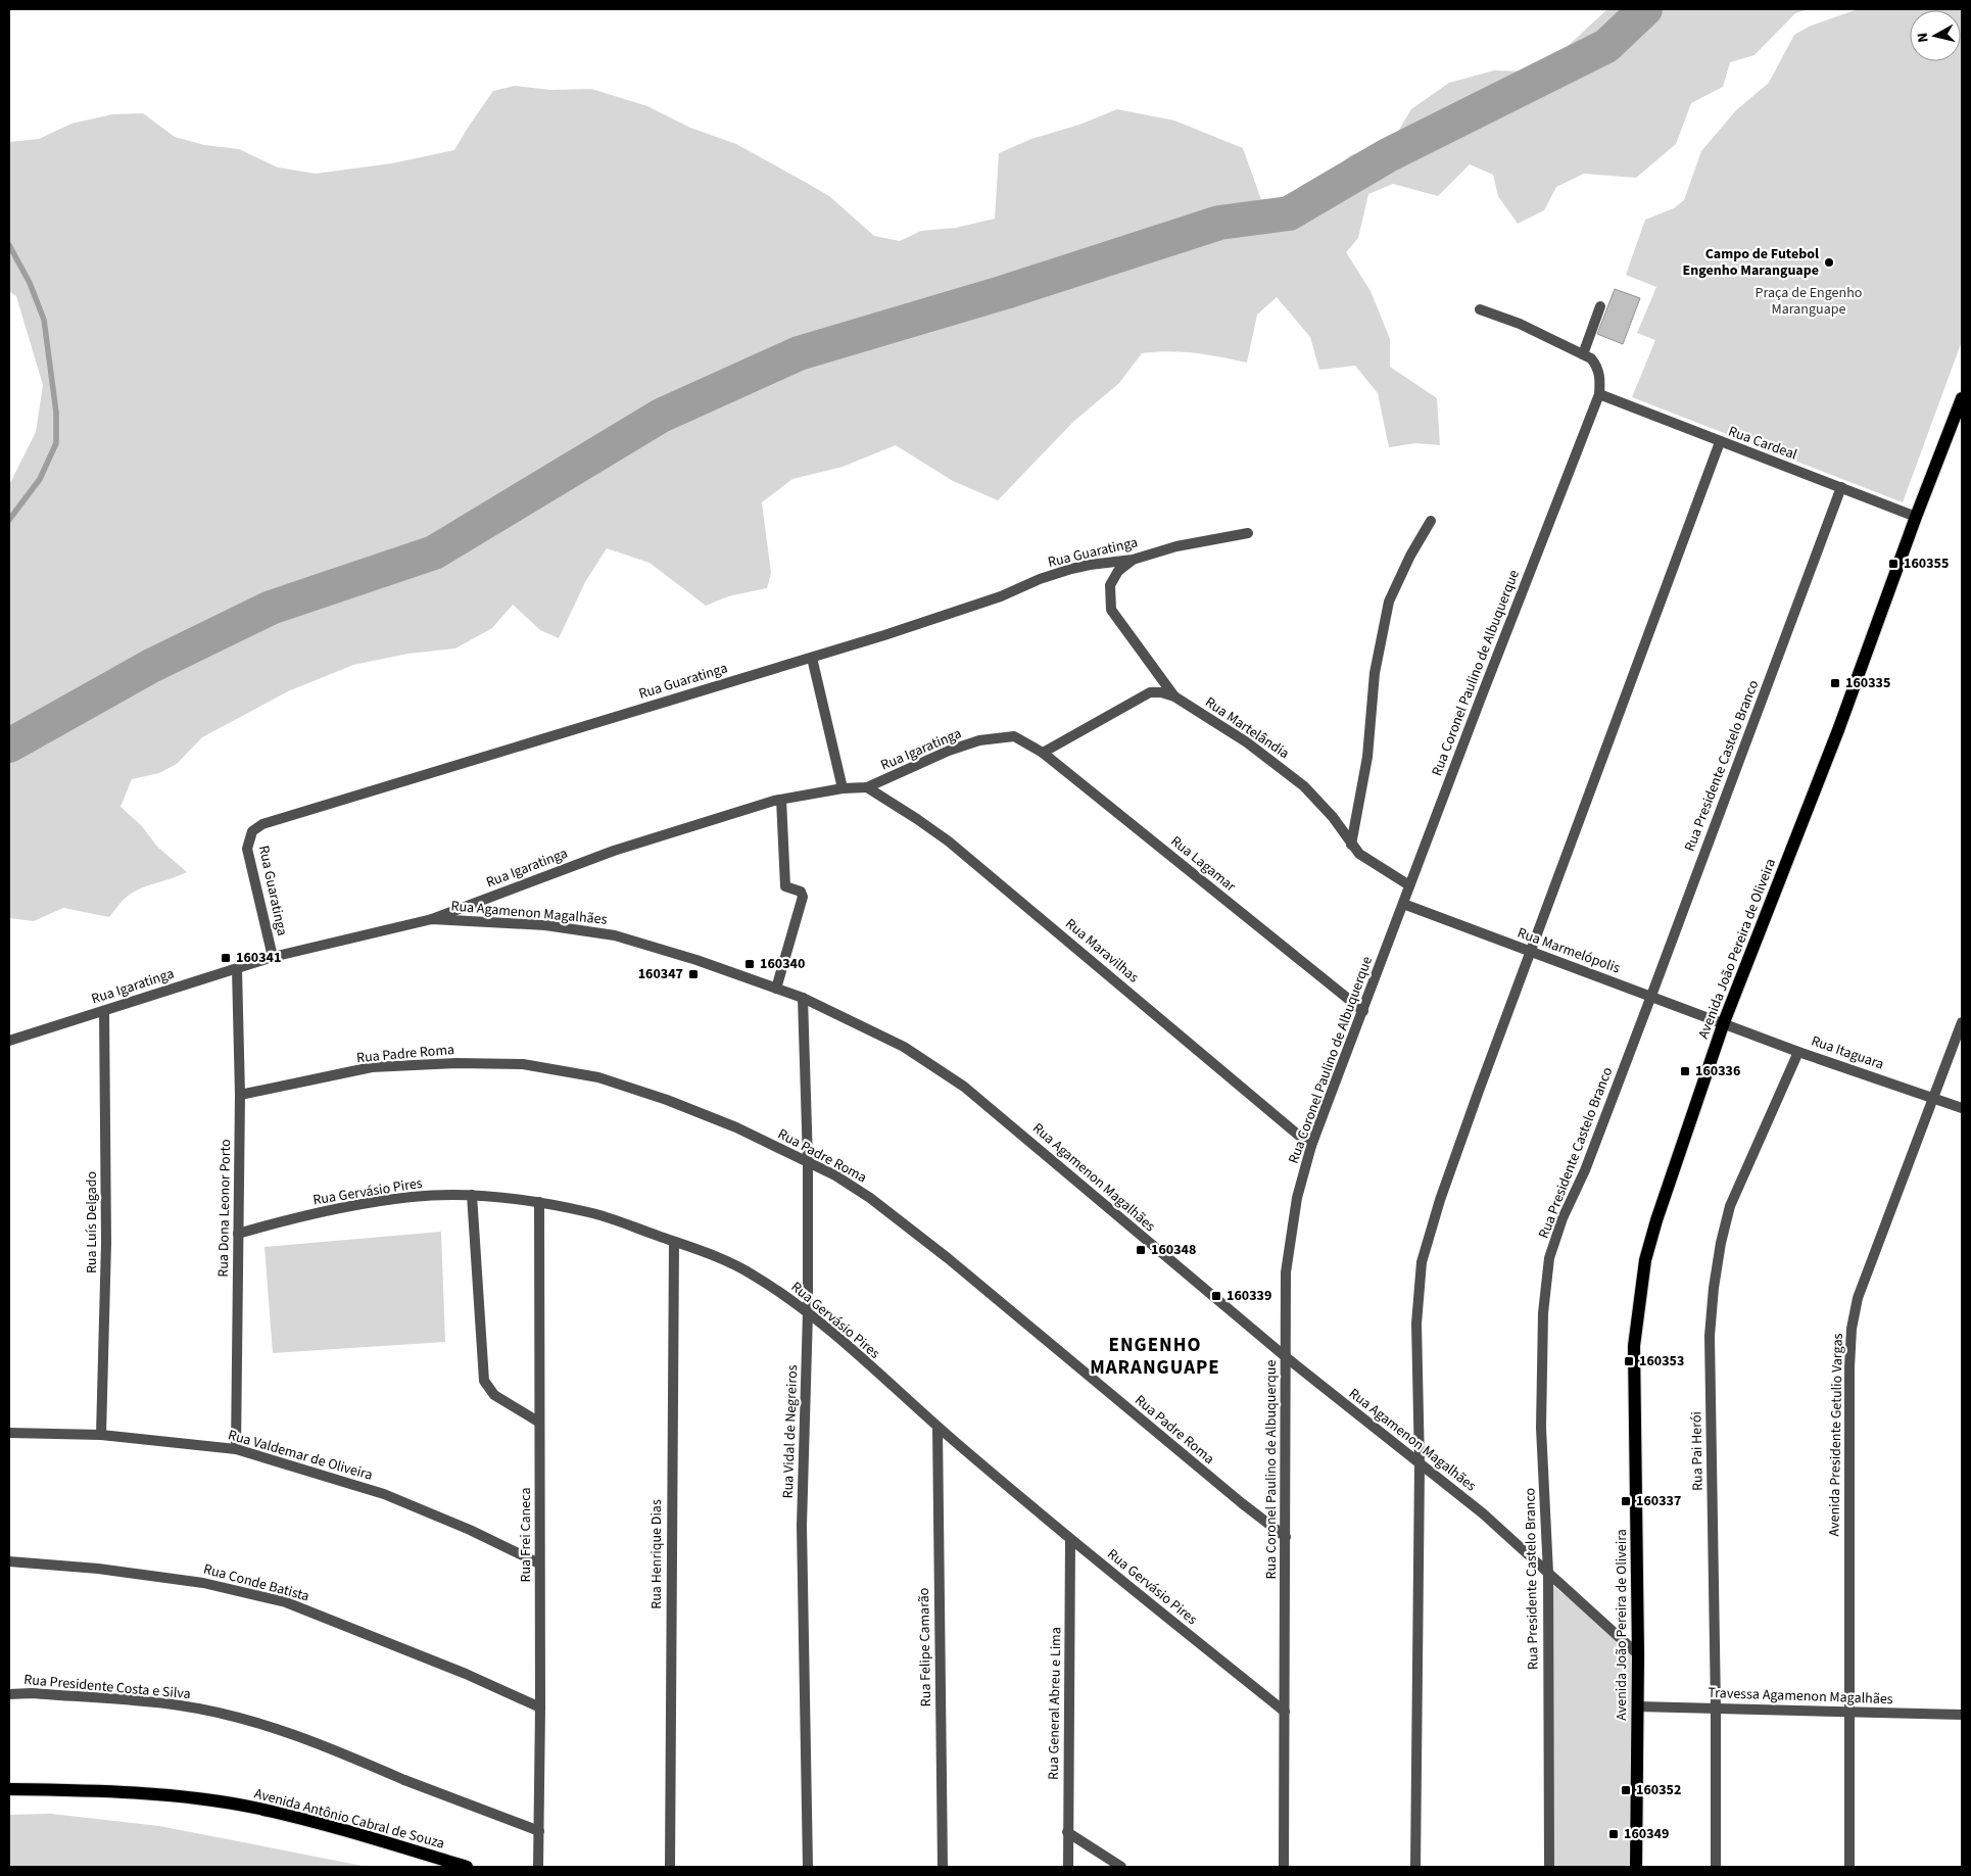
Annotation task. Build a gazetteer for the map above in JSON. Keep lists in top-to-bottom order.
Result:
{
  "streets": {
    "main road": ["Avenida João Pereira de Oliveira", "Avenida Antônio Cabral de Souza"],
    "street": [
      "Rua Cardeal",
      "Rua Guaratinga",
      "Rua Coronel Paulino de Albuquerque",
      "Rua Martelândia",
      "Rua Igaratinga",
      "Rua Presidente Castelo Branco",
      "Rua Lagamar",
      "Rua Agamenon Magalhães",
      "Rua Maravilhas",
      "Rua Marmelópolis",
      "Rua Itaguara",
      "Rua Padre Roma",
      "Rua Gervásio Pires",
      "Rua Dona Leonor Porto",
      "Rua Luís Delgado",
      "Rua Vidal de Negreiros",
      "Avenida Presidente Getulio Vargas",
      "Rua Pai Herói",
      "Rua Valdemar de Oliveira",
      "Rua Frei Caneca",
      "Rua Henrique Dias",
      "Rua Conde Batista",
      "Rua Felipe Camarão",
      "Rua Presidente Costa e Silva",
      "Travessa Agamenon Magalhães",
      "Rua General Abreu e Lima"
    ]
  },
  "crossings": [
    ["Rua Cardeal", "Rua Coronel Paulino de Albuquerque"],
    ["Rua Cardeal", "Rua Presidente Castelo Branco"],
    ["Rua Cardeal", "Avenida João Pereira de Oliveira"],
    ["Rua Guaratinga", "Rua Igaratinga"],
    ["Rua Coronel Paulino de Albuquerque", "Rua Martelândia"],
    ["Rua Coronel Paulino de Albuquerque", "Rua Lagamar"],
    ["Rua Coronel Paulino de Albuquerque", "Rua Agamenon Magalhães"],
    ["Rua Coronel Paulino de Albuquerque", "Rua Maravilhas"],
    ["Rua Coronel Paulino de Albuquerque", "Rua Marmelópolis"],
    ["Rua Coronel Paulino de Albuquerque", "Rua Padre Roma"],
    ["Rua Coronel Paulino de Albuquerque", "Rua Gervásio Pires"],
    ["Rua Martelândia", "Rua Lagamar"],
    ["Rua Igaratinga", "Rua Lagamar"],
    ["Rua Igaratinga", "Rua Agamenon Magalhães"],
    ["Rua Igaratinga", "Rua Maravilhas"],
    ["Rua Igaratinga", "Rua Dona Leonor Porto"],
    ["Rua Igaratinga", "Rua Luís Delgado"],
    ["Rua Presidente Castelo Branco", "Rua Agamenon Magalhães"],
    ["Rua Presidente Castelo Branco", "Rua Marmelópolis"],
    ["Rua Agamenon Magalhães", "Avenida João Pereira de Oliveira"],
    ["Rua Agamenon Magalhães", "Rua Vidal de Negreiros"],
    ["Avenida João Pereira de Oliveira", "Rua Marmelópolis"],
    ["Avenida João Pereira de Oliveira", "Rua Itaguara"],
    ["Avenida João Pereira de Oliveira", "Travessa Agamenon Magalhães"],
    ["Rua Marmelópolis", "Rua Itaguara"],
    ["Rua Itaguara", "Avenida Presidente Getulio Vargas"],
    ["Rua Itaguara", "Rua Pai Herói"],
    ["Rua Padre Roma", "Rua Dona Leonor Porto"],
    ["Rua Padre Roma", "Rua Vidal de Negreiros"],
    ["Rua Gervásio Pires", "Rua Dona Leonor Porto"],
    ["Rua Gervásio Pires", "Rua Vidal de Negreiros"],
    ["Rua Gervásio Pires", "Rua Frei Caneca"],
    ["Rua Gervásio Pires", "Rua Henrique Dias"],
    ["Rua Gervásio Pires", "Rua Felipe Camarão"],
    ["Rua Gervásio Pires", "Rua General Abreu e Lima"],
    ["Rua Dona Leonor Porto", "Rua Valdemar de Oliveira"],
    ["Rua Luís Delgado", "Rua Valdemar de Oliveira"],
    ["Avenida Presidente Getulio Vargas", "Travessa Agamenon Magalhães"],
    ["Rua Pai Herói", "Travessa Agamenon Magalhães"],
    ["Rua Valdemar de Oliveira", "Rua Frei Caneca"],
    ["Rua Frei Caneca", "Rua Conde Batista"],
    ["Rua Frei Caneca", "Rua Presidente Costa e Silva"]
  ],
  "districts": ["ENGENHO MARANGUAPE"],
  "parks": ["Praça de Engenho Maranguape"],
  "places": {
    "other": ["Campo de Futebol Engenho Maranguape"],
    "transit": [
      "160355",
      "160335",
      "160341",
      "160340",
      "160347",
      "160336",
      "160348",
      "160339",
      "160353",
      "160337",
      "160352",
      "160349"
    ]
  },
  "north": "left"
}
